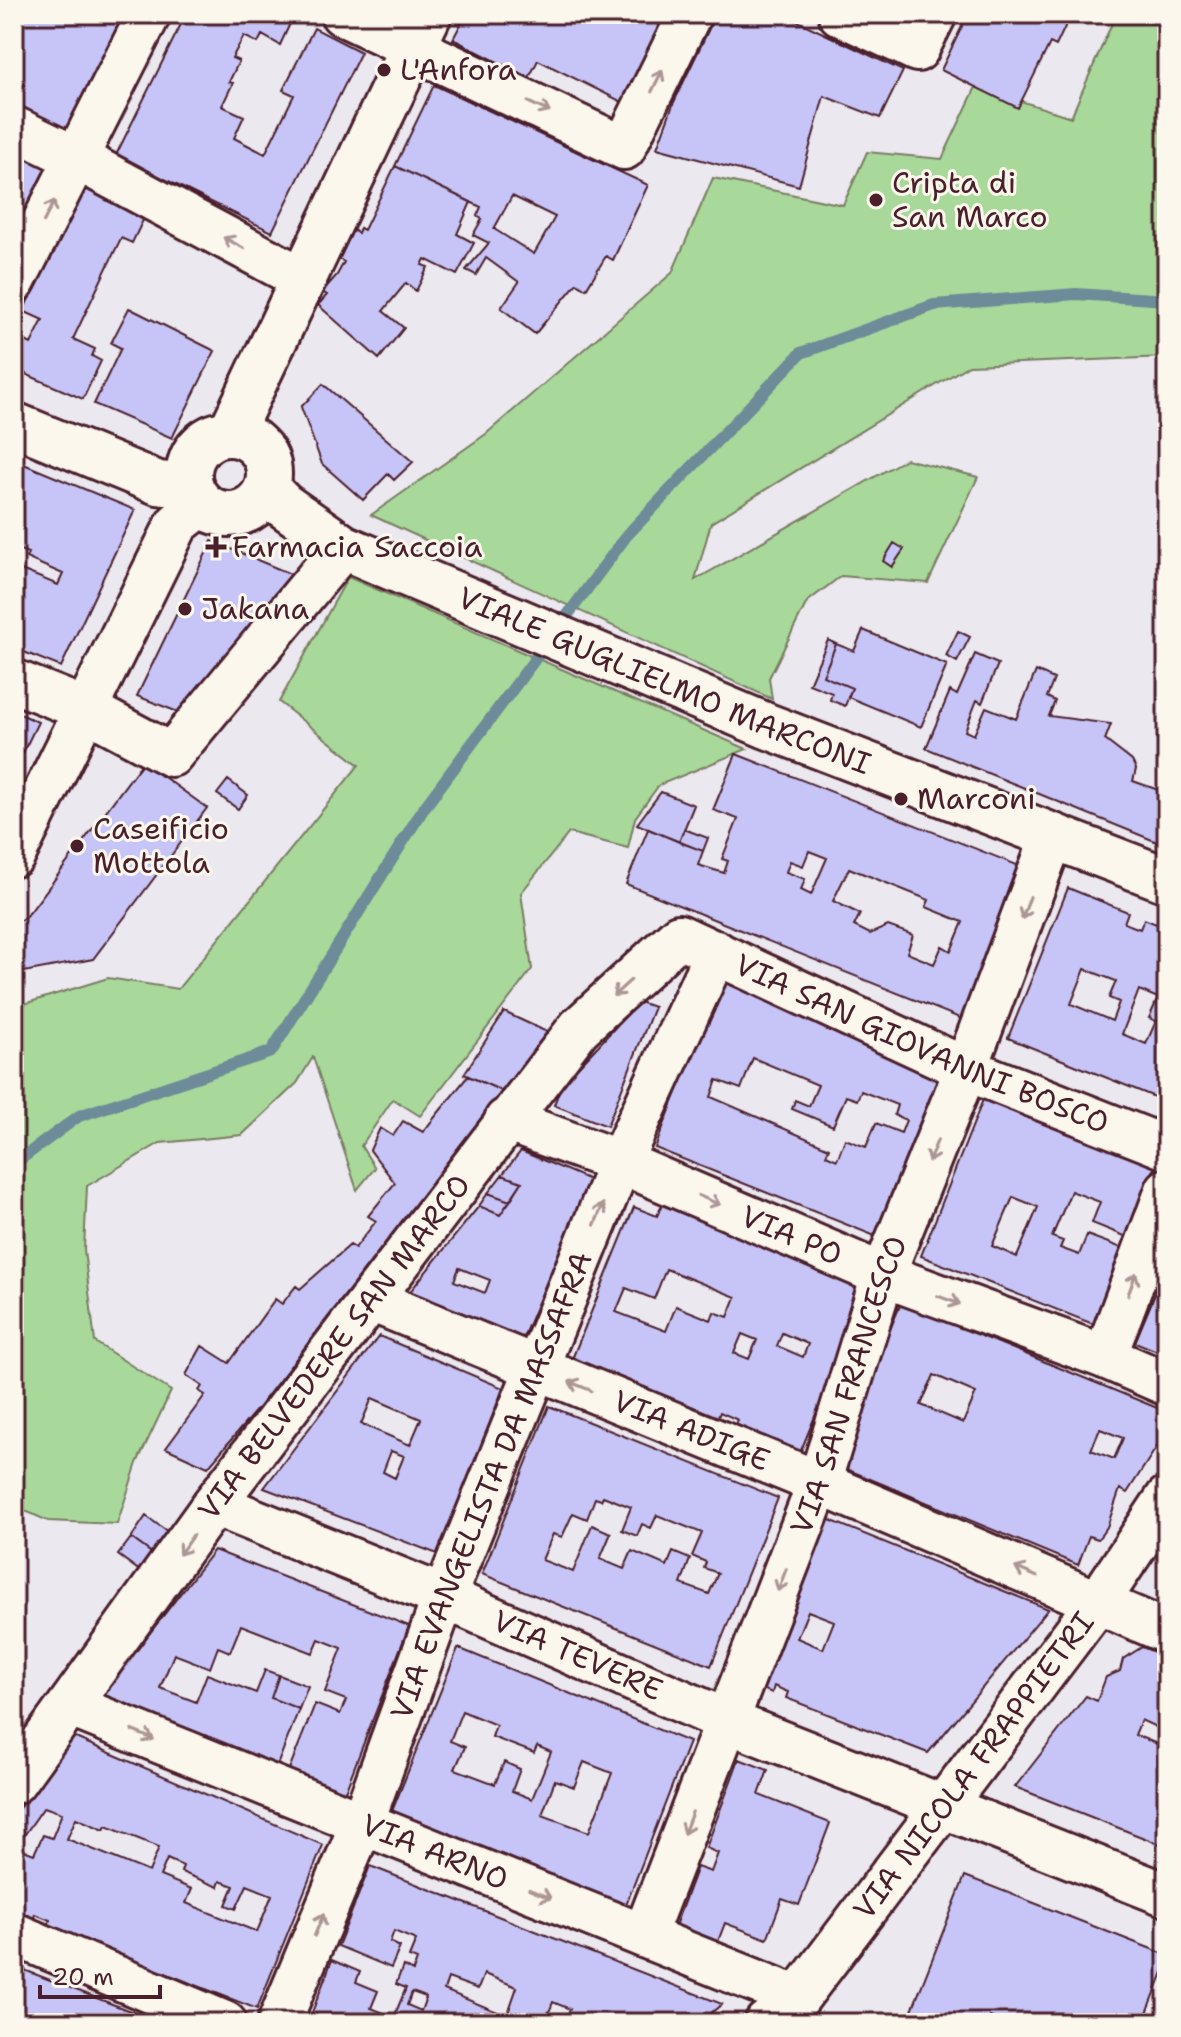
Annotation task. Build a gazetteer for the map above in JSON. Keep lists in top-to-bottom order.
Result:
{
  "streets": {
    "main road": ["VIALE GUGLIELMO MARCONI"],
    "street": [
      "VIA SAN GIOVANNI BOSCO",
      "VIA PO",
      "VIA BELVEDERE SAN MARCO",
      "VIA SAN FRANCESCO",
      "VIA ADIGE",
      "VIA EVANGELISTA DA MASSAFRA",
      "VIA TEVERE",
      "VIA NICOLA FRAPPIETRI",
      "VIA ARNO"
    ]
  },
  "crossings": [
    ["VIALE GUGLIELMO MARCONI", "VIA SAN FRANCESCO"],
    ["VIA SAN GIOVANNI BOSCO", "VIA BELVEDERE SAN MARCO"],
    ["VIA SAN GIOVANNI BOSCO", "VIA SAN FRANCESCO"],
    ["VIA SAN GIOVANNI BOSCO", "VIA EVANGELISTA DA MASSAFRA"],
    ["VIA PO", "VIA BELVEDERE SAN MARCO"],
    ["VIA PO", "VIA SAN FRANCESCO"],
    ["VIA PO", "VIA EVANGELISTA DA MASSAFRA"],
    ["VIA BELVEDERE SAN MARCO", "VIA ADIGE"],
    ["VIA BELVEDERE SAN MARCO", "VIA EVANGELISTA DA MASSAFRA"],
    ["VIA BELVEDERE SAN MARCO", "VIA TEVERE"],
    ["VIA BELVEDERE SAN MARCO", "VIA ARNO"],
    ["VIA SAN FRANCESCO", "VIA ADIGE"],
    ["VIA SAN FRANCESCO", "VIA TEVERE"],
    ["VIA SAN FRANCESCO", "VIA ARNO"],
    ["VIA ADIGE", "VIA EVANGELISTA DA MASSAFRA"],
    ["VIA ADIGE", "VIA NICOLA FRAPPIETRI"],
    ["VIA EVANGELISTA DA MASSAFRA", "VIA TEVERE"],
    ["VIA EVANGELISTA DA MASSAFRA", "VIA ARNO"],
    ["VIA TEVERE", "VIA NICOLA FRAPPIETRI"],
    ["VIA NICOLA FRAPPIETRI", "VIA ARNO"]
  ],
  "one_way": [
    "VIA PO",
    "VIA BELVEDERE SAN MARCO",
    "VIA SAN FRANCESCO",
    "VIA ADIGE",
    "VIA EVANGELISTA DA MASSAFRA"
  ],
  "places": {
    "other": [
      "L'Anfora",
      "Cripta di San Marco",
      "Jakana",
      "Marconi",
      "Caseificio Mottola"
    ],
    "health": ["Farmacia Saccoia"]
  },
  "scale_bar": "20 m"
}
